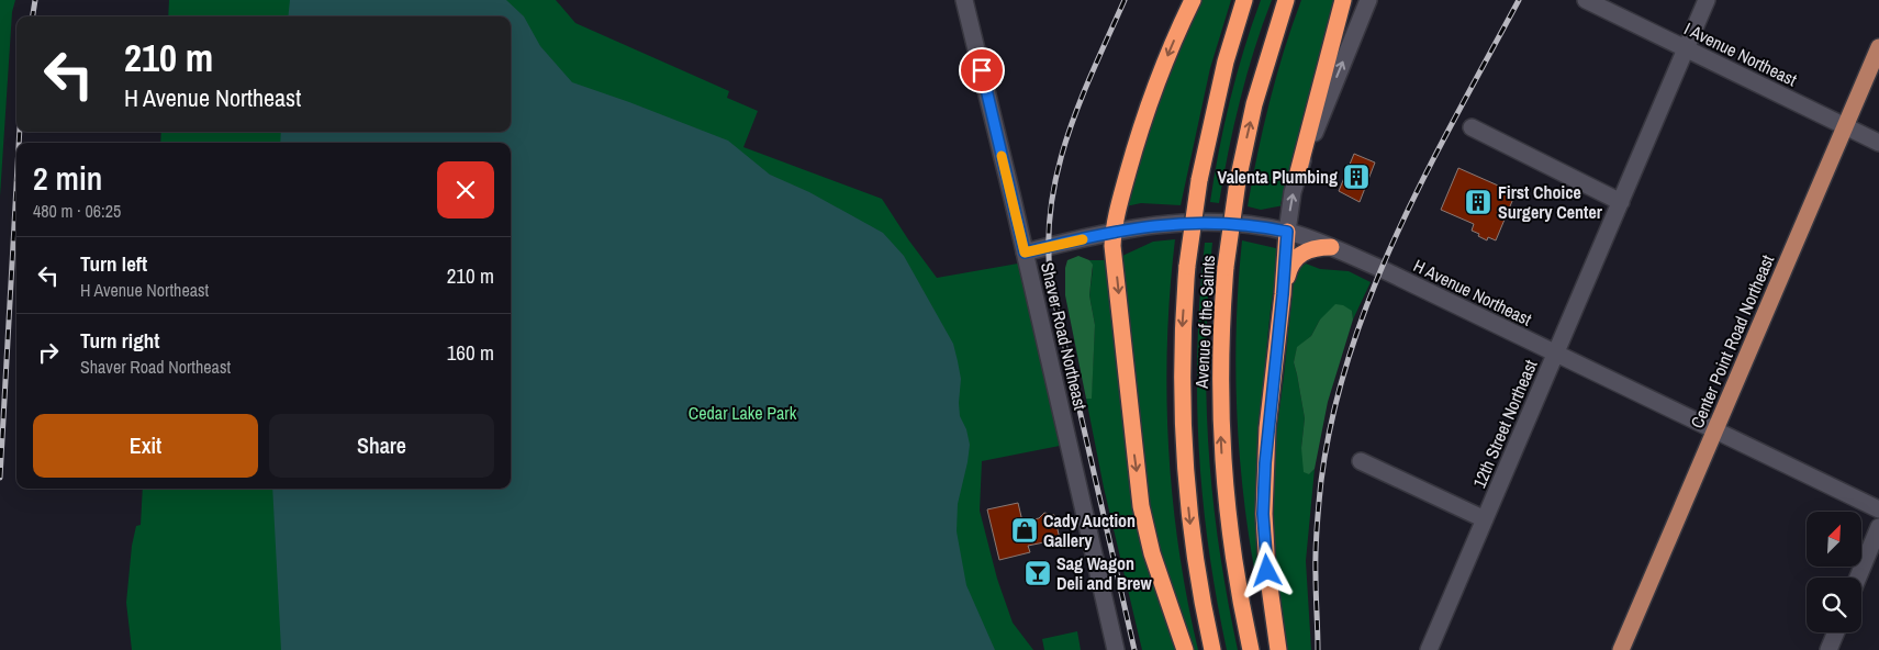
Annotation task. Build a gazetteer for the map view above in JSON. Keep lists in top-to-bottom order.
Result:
{
  "streets": {
    "highway": ["Avenue of the Saints"],
    "main road": ["Center Point Road Northeast"],
    "street": [
      "I Avenue Northeast",
      "H Avenue Northeast",
      "Shaver Road Northeast",
      "12th Street Northeast"
    ]
  },
  "crossings": [
    ["I Avenue Northeast", "Center Point Road Northeast"],
    ["I Avenue Northeast", "12th Street Northeast"],
    ["H Avenue Northeast", "Shaver Road Northeast"],
    ["H Avenue Northeast", "Center Point Road Northeast"],
    ["H Avenue Northeast", "12th Street Northeast"]
  ],
  "parks": ["Cedar Lake Park"],
  "places": {
    "building": ["Valenta Plumbing", "First Choice Surgery Center"],
    "shop": ["Cady Auction Gallery"],
    "bar": ["Sag Wagon Deli and Brew"]
  },
  "north": "top right",
  "page": {
    "turn": ["210 m", "H Avenue Northeast"],
    "heading": ["2 min", "480 m · 06:25"],
    "list": [
      {
        "name": "Turn left",
        "note": "H Avenue Northeast",
        "value": "210 m"
      },
      {
        "name": "Turn right",
        "note": "Shaver Road Northeast",
        "value": "160 m"
      }
    ],
    "buttons": ["Exit", "Share"]
  }
}
